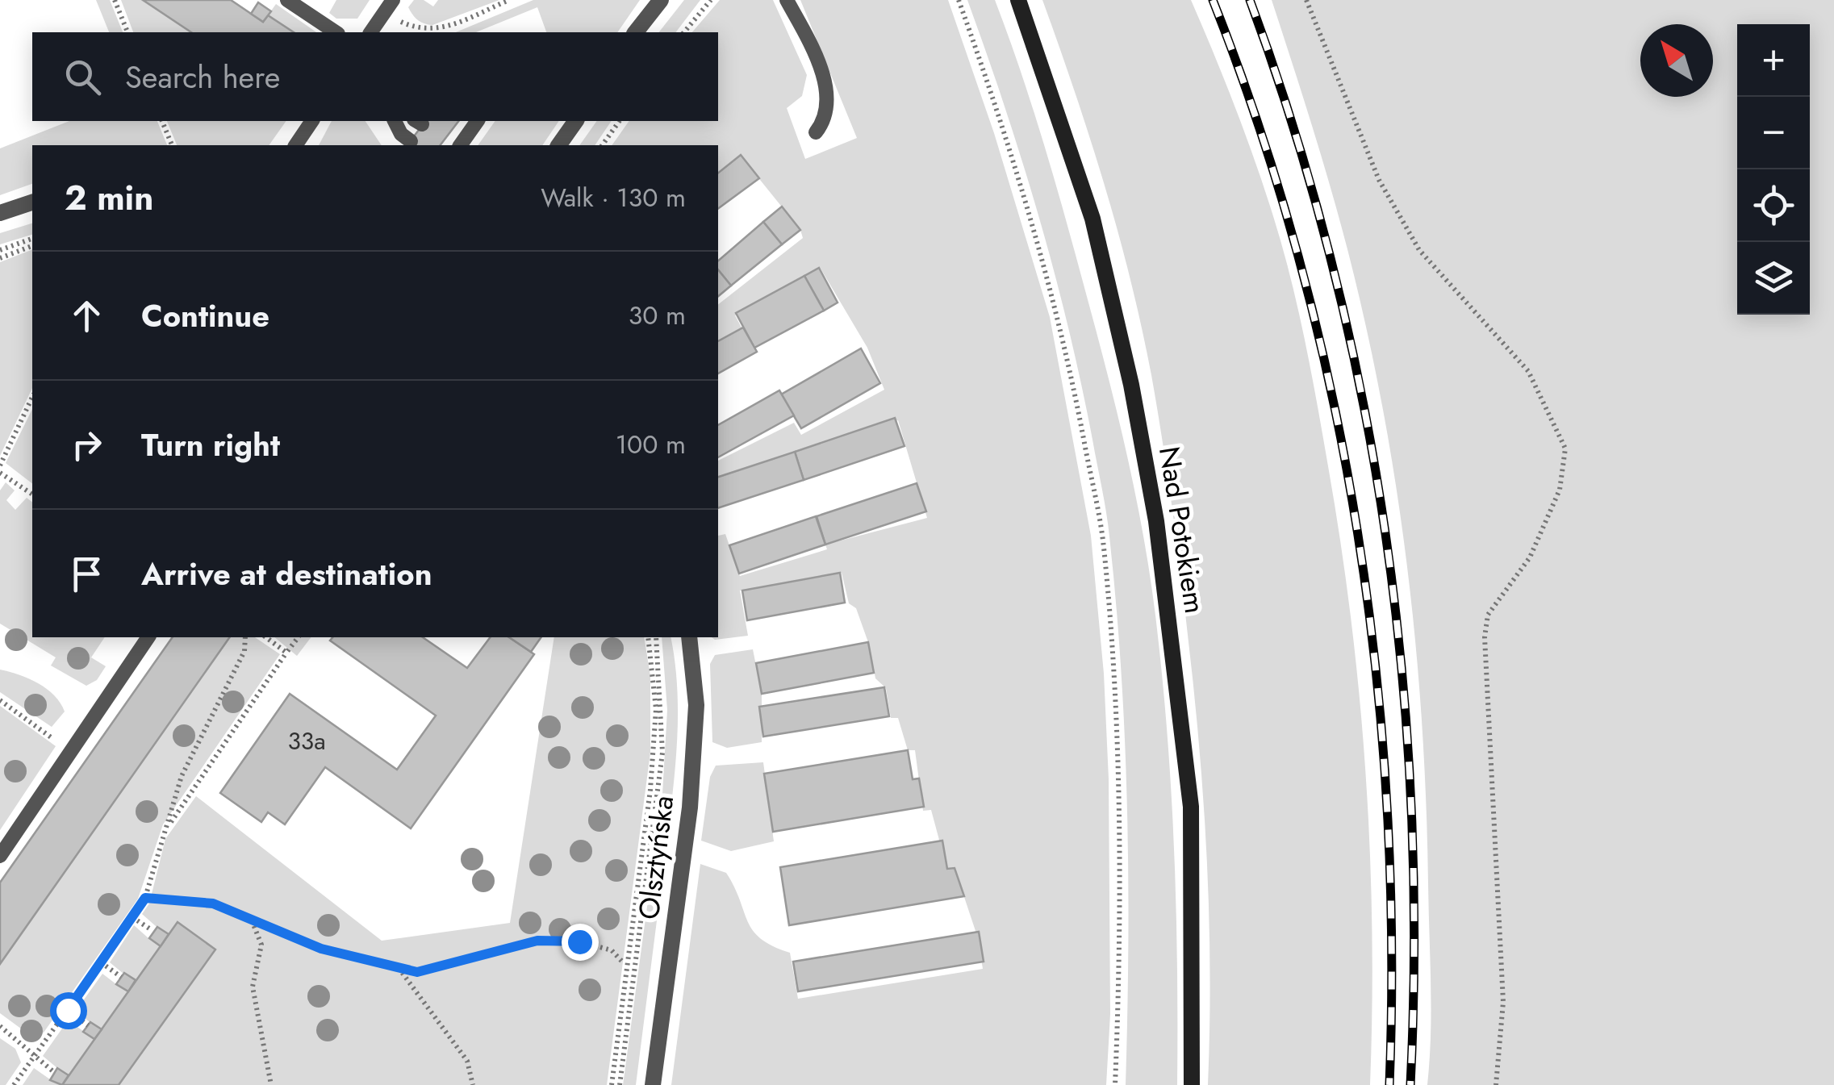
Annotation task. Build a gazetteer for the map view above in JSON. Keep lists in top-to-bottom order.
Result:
{
  "streets": {
    "main road": ["Nad Potokiem"],
    "street": ["Olsztyńska"]
  },
  "house_numbers": ["33a"],
  "north": "top left",
  "page": {
    "map_buttons": ["+", "−"],
    "search": "Search here",
    "heading": ["2 min", "Walk · 130 m"],
    "list": [
      ["Continue", "30 m"],
      ["Turn right", "100 m"],
      "Arrive at destination"
    ]
  }
}
